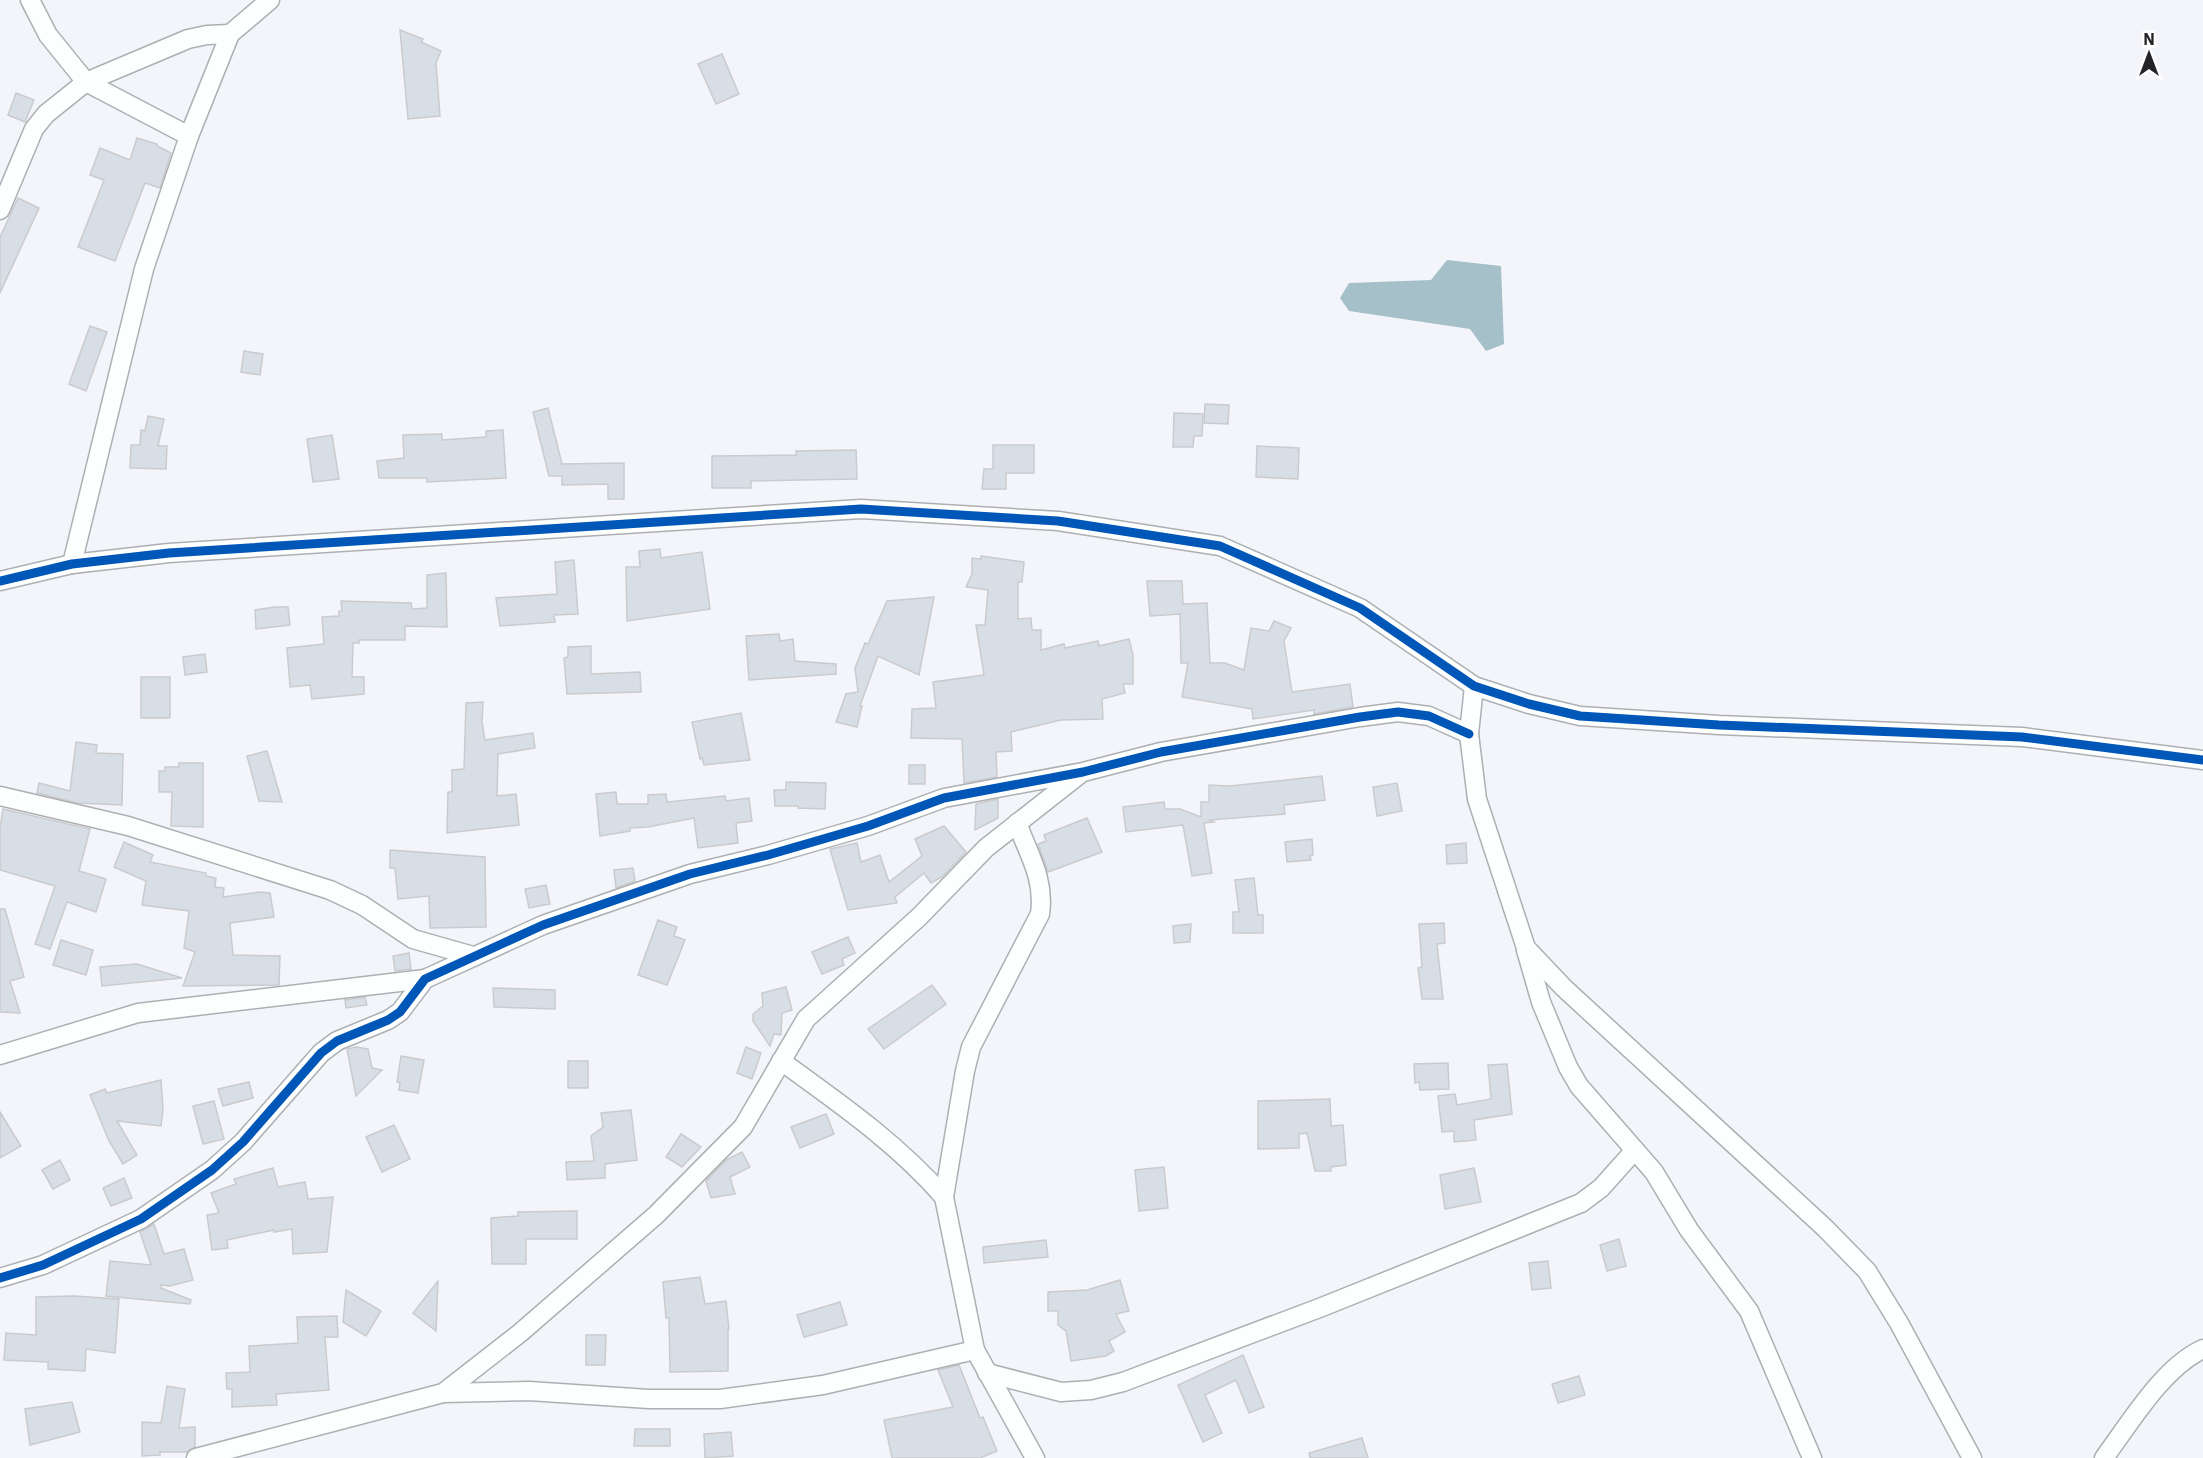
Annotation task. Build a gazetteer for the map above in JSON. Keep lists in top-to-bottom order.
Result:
{
  "north": "top"
}
